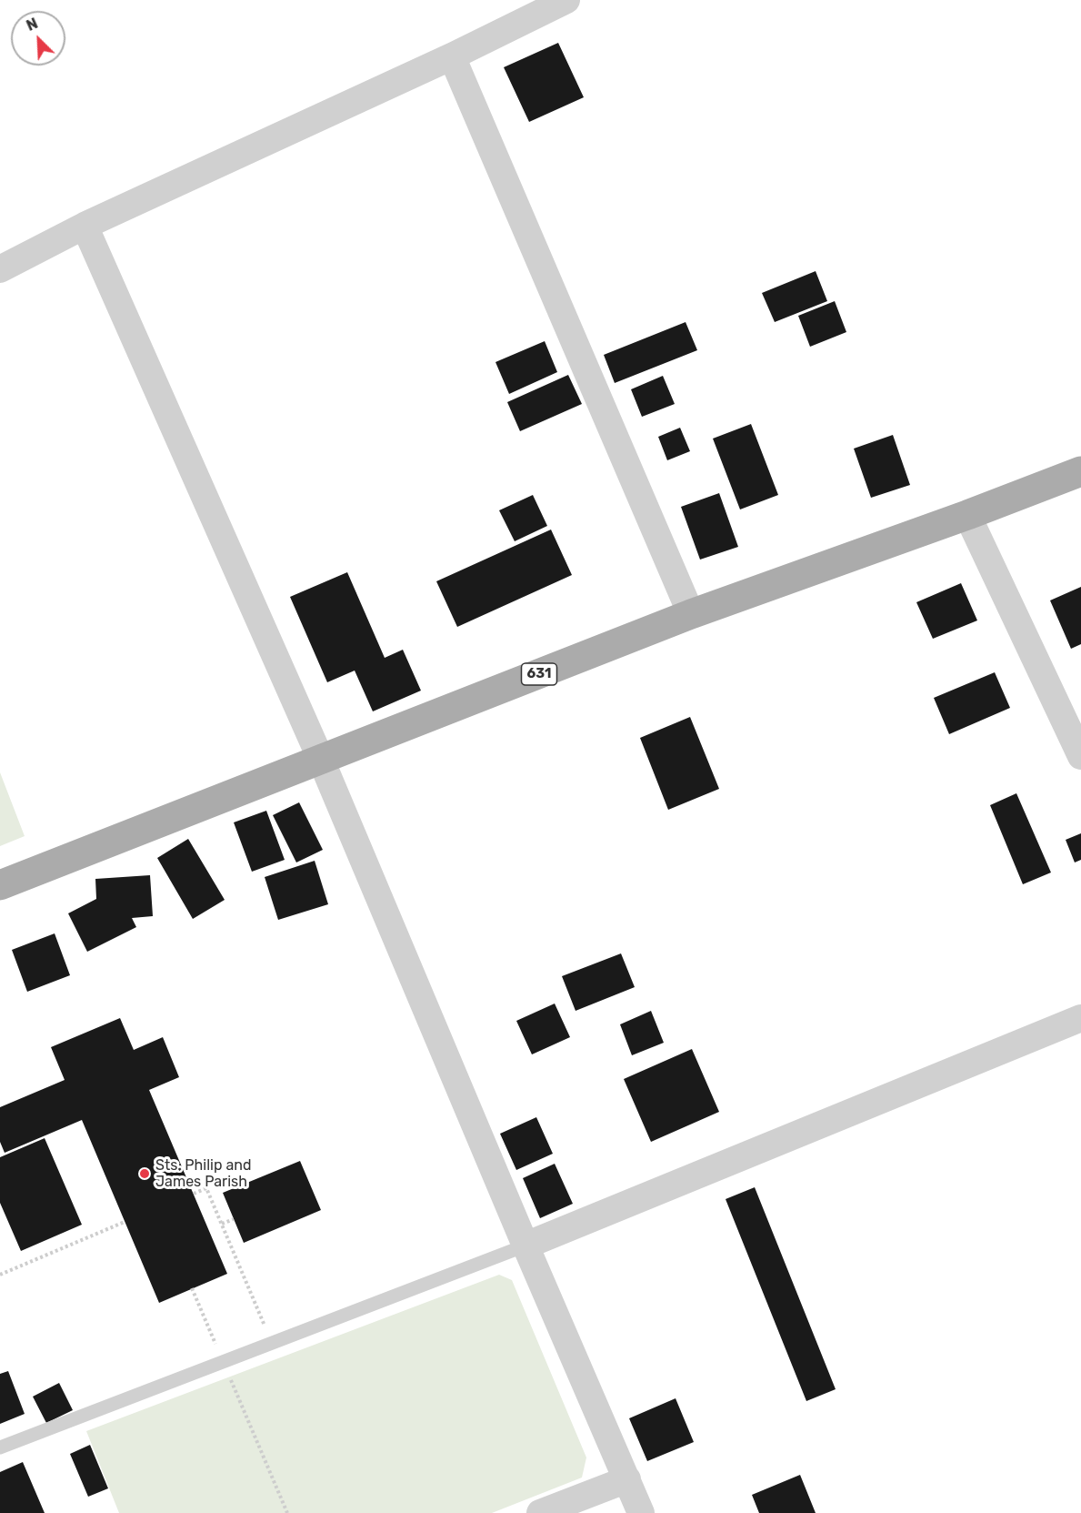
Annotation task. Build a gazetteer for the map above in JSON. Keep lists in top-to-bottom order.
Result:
{
  "streets": {
    "main road": ["631"]
  },
  "places": ["Sts. Philip and James Parish"],
  "north": "top left"
}
